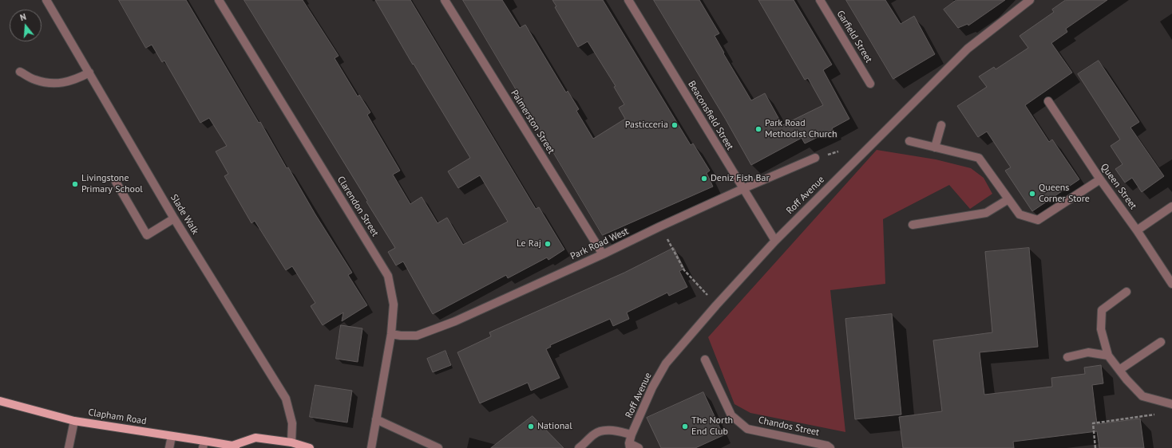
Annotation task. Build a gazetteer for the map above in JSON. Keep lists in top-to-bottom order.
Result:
{
  "streets": {
    "main road": ["Clapham Road"],
    "street": [
      "Garfield Street",
      "Beaconsfield Street",
      "Palmerston Street",
      "Queen Street",
      "Roff Avenue",
      "Clarendon Street",
      "Slade Walk",
      "Park Road West",
      "Chandos Street"
    ]
  },
  "crossings": [
    ["Beaconsfield Street", "Roff Avenue"],
    ["Beaconsfield Street", "Park Road West"],
    ["Palmerston Street", "Park Road West"],
    ["Clarendon Street", "Park Road West"],
    ["Slade Walk", "Clapham Road"]
  ],
  "places": [
    "Pasticceria",
    "Park Road Methodist Church",
    "Deniz Fish Bar",
    "Livingstone Primary School",
    "Queens Corner Store",
    "Le Raj",
    "National",
    "The North End Club"
  ],
  "north": "top"
}
